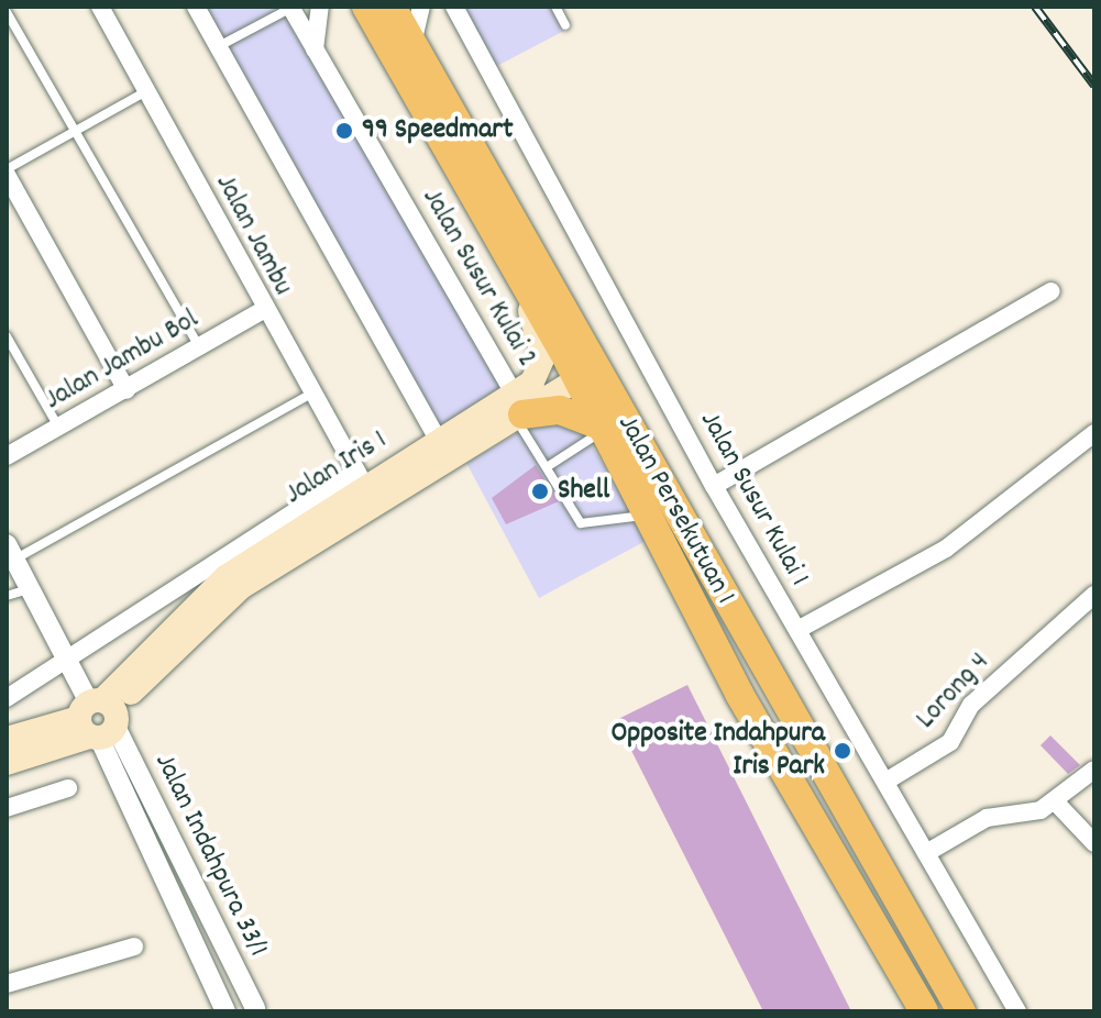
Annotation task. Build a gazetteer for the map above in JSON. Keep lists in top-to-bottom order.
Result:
{
  "streets": {
    "highway": ["Jalan Persekutuan 1"],
    "main road": ["Jalan Iris 1"],
    "street": [
      "Jalan Jambu",
      "Jalan Susur Kulai 2",
      "Jalan Jambu Bol",
      "Jalan Susur Kulai 1",
      "Lorong 4",
      "Jalan Indahpura 33/1"
    ]
  },
  "crossings": [
    ["Jalan Jambu", "Jalan Jambu Bol"],
    ["Jalan Jambu", "Jalan Iris 1"],
    ["Jalan Susur Kulai 2", "Jalan Iris 1"],
    ["Jalan Iris 1", "Jalan Persekutuan 1"],
    ["Jalan Iris 1", "Jalan Indahpura 33/1"],
    ["Jalan Susur Kulai 1", "Lorong 4"]
  ],
  "places": ["99 Speedmart", "Shell", "Opposite Indahpura Iris Park"]
}
